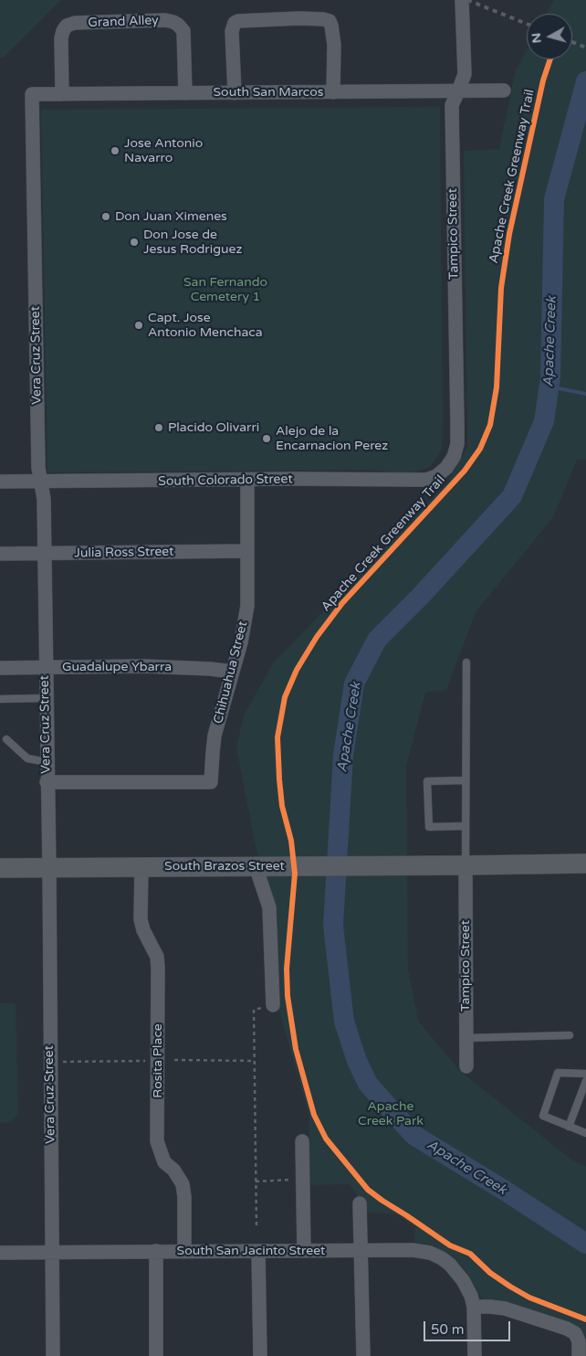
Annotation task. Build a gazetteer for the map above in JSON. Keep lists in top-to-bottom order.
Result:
{
  "streets": {
    "street": [
      "Grand Alley",
      "South San Marcos",
      "Tampico Street",
      "Vera Cruz Street",
      "South Colorado Street",
      "Julia Ross Street",
      "Guadalupe Ybarra",
      "Chihuahua Street",
      "South Brazos Street",
      "Rosita Place",
      "South San Jacinto Street"
    ],
    "cycle path": ["Apache Creek Greenway Trail"]
  },
  "crossings": [
    ["Grand Alley", "South San Marcos"],
    ["South San Marcos", "Tampico Street"],
    ["South San Marcos", "Vera Cruz Street"],
    ["Tampico Street", "South Colorado Street"],
    ["Tampico Street", "South Brazos Street"],
    ["Vera Cruz Street", "South Colorado Street"],
    ["Vera Cruz Street", "Julia Ross Street"],
    ["Vera Cruz Street", "Guadalupe Ybarra"],
    ["Vera Cruz Street", "Chihuahua Street"],
    ["Vera Cruz Street", "South Brazos Street"],
    ["Vera Cruz Street", "South San Jacinto Street"],
    ["South Colorado Street", "Chihuahua Street"],
    ["Julia Ross Street", "Chihuahua Street"],
    ["Guadalupe Ybarra", "Chihuahua Street"],
    ["South Brazos Street", "Rosita Place"],
    ["Rosita Place", "South San Jacinto Street"]
  ],
  "water": ["Apache Creek"],
  "parks": ["San Fernando Cemetery 1", "Apache Creek Park"],
  "places": [
    "Jose Antonio Navarro",
    "Don Juan Ximenes",
    "Don Jose de Jesus Rodriguez",
    "Capt. Jose Antonio Menchaca",
    "Placido Olivarri",
    "Alejo de la Encarnacion Perez"
  ],
  "scale_bar": "50 m",
  "north": "left"
}
